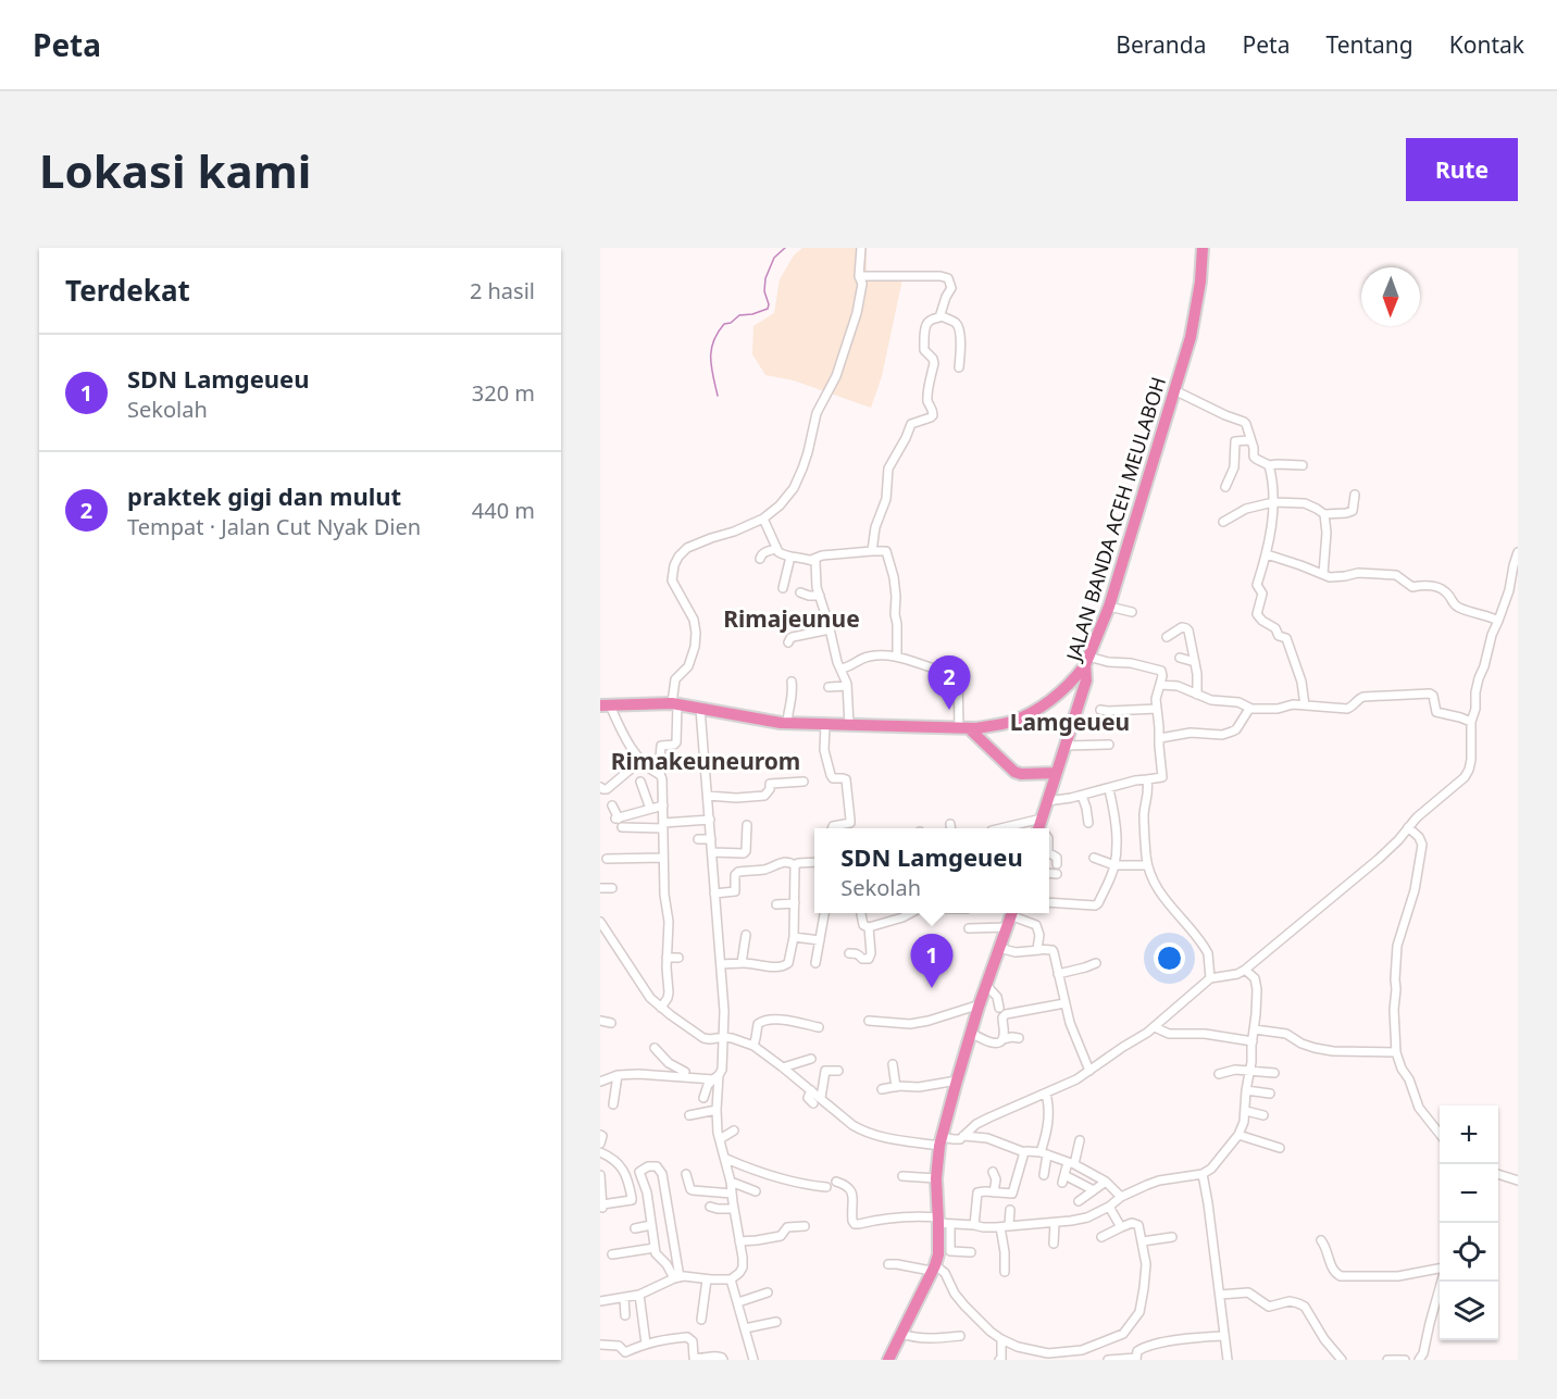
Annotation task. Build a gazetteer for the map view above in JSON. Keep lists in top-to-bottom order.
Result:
{
  "streets": {
    "highway": ["JALAN BANDA ACEH MEULABOH"]
  },
  "districts": ["Rimajeunue", "Lamgeueu", "Rimakeuneurom"],
  "north": "bottom",
  "page": {
    "header": "Peta",
    "nav": [
      "Beranda",
      "Peta",
      "Tentang",
      "Kontak"
    ],
    "buttons": "Rute",
    "title": "Lokasi kami",
    "heading": ["Terdekat", "2 hasil"],
    "list": [
      {
        "mark": "1",
        "name": "SDN Lamgeueu",
        "note": "Sekolah",
        "value": "320 m"
      },
      {
        "mark": "2",
        "name": "praktek gigi dan mulut",
        "note": "Tempat · Jalan Cut Nyak Dien",
        "value": "440 m"
      }
    ],
    "pins": ["2", "1"],
    "popup": ["SDN Lamgeueu", "Sekolah"],
    "map_buttons": ["+", "−"]
  }
}
